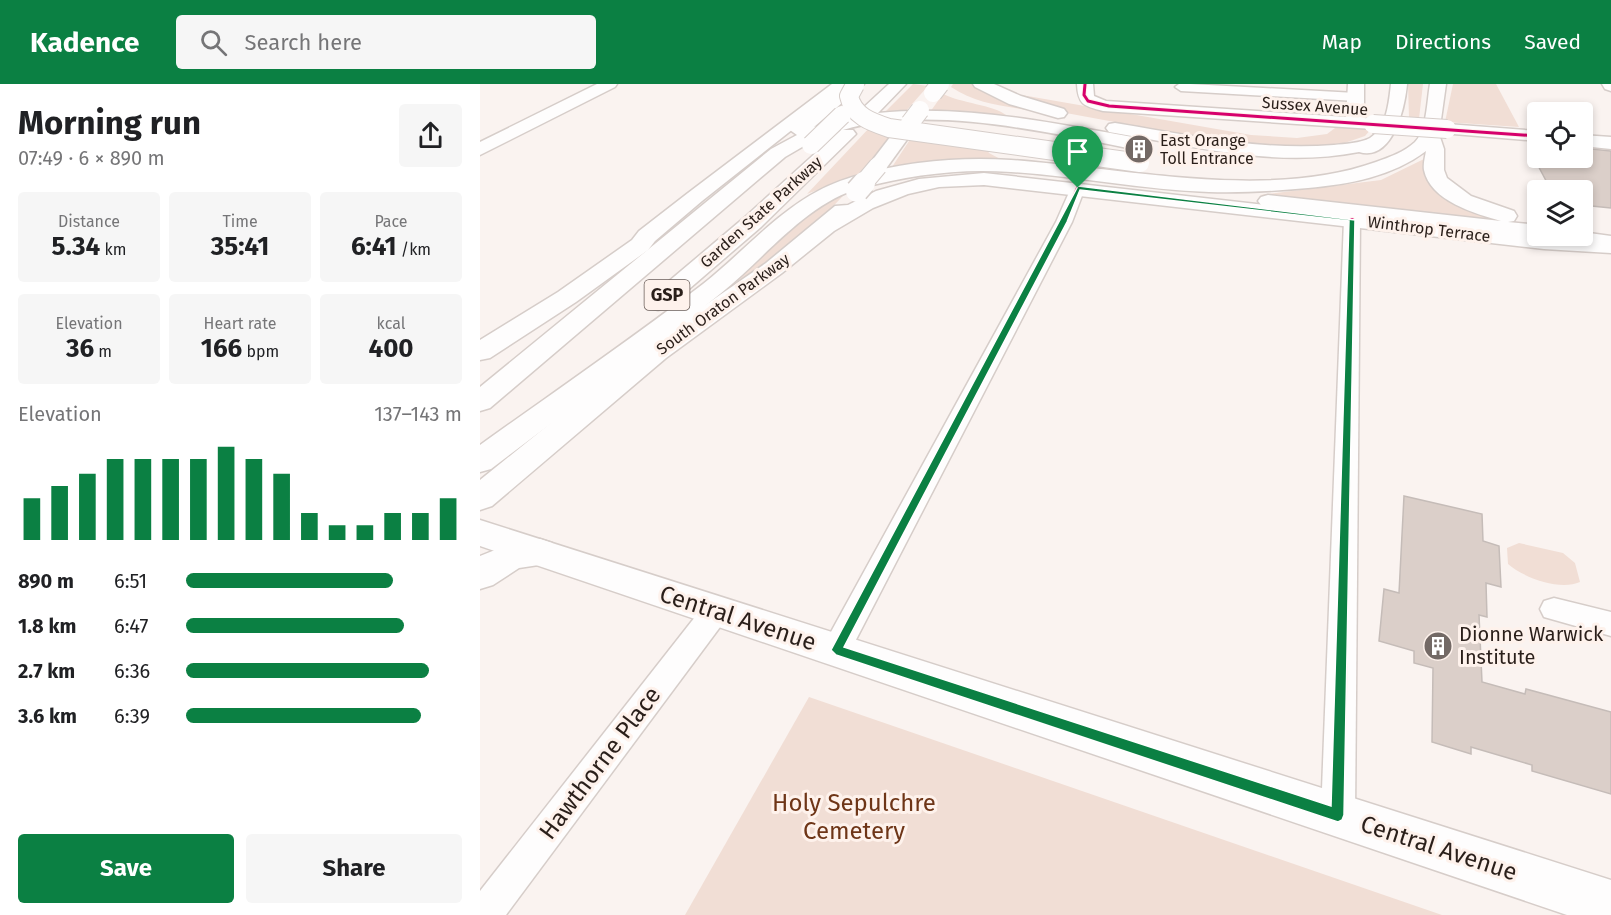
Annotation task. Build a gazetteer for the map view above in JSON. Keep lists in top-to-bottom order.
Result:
{
  "streets": {
    "main road": [
      "Sussex Avenue",
      "Garden State Parkway",
      "Winthrop Terrace",
      "GSP",
      "South Oraton Parkway",
      "Central Avenue"
    ],
    "street": ["Hawthorne Place"]
  },
  "crossings": [
    ["Winthrop Terrace", "South Oraton Parkway"],
    ["Central Avenue", "Hawthorne Place"]
  ],
  "parks": ["Holy Sepulchre Cemetery"],
  "places": {
    "building": ["East Orange Toll Entrance", "Dionne Warwick Institute"]
  },
  "page": {
    "header": "Kadence",
    "search": "Search here",
    "nav": ["Map", "Directions", "Saved"],
    "heading": ["Morning run", "07:49 · 6 × 890 m"],
    "stats": [
      ["Distance", "5.34 km"],
      ["Time", "35:41"],
      ["Pace", "6:41 /km"],
      ["Elevation", "36 m"],
      ["Heart rate", "166 bpm"],
      ["kcal", "400"]
    ],
    "chart": ["Elevation", "137–143 m"],
    "list": [
      {
        "name": "890 m",
        "note": "6:51"
      },
      {
        "name": "1.8 km",
        "note": "6:47"
      },
      {
        "name": "2.7 km",
        "note": "6:36"
      },
      {
        "name": "3.6 km",
        "note": "6:39"
      }
    ],
    "buttons": ["Save", "Share"]
  }
}
